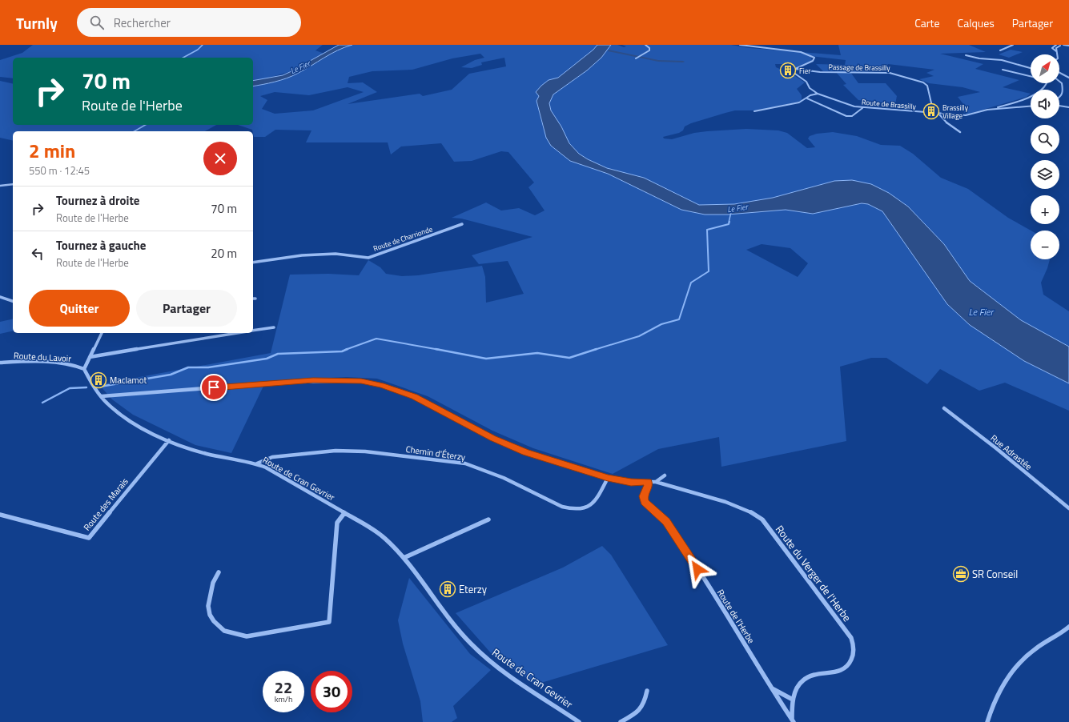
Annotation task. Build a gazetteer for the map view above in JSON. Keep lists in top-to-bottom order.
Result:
{
  "streets": {
    "street": [
      "Passage de Brassilly",
      "Route de Brassilly",
      "Route de Charrionde",
      "Route du Lavoir",
      "Rue Adrastée",
      "Chemin d'Éterzy",
      "Route de Cran Gevrier",
      "Route des Marais",
      "Route du Verger de l'Herbe",
      "Route de l'Herbe"
    ]
  },
  "crossings": [
    ["Passage de Brassilly", "Route de Brassilly"],
    ["Route du Lavoir", "Route de Cran Gevrier"],
    ["Chemin d'Éterzy", "Route de Cran Gevrier"],
    ["Route de Cran Gevrier", "Route des Marais"],
    ["Route du Verger de l'Herbe", "Route de l'Herbe"]
  ],
  "water": ["Le Fier"],
  "places": {
    "building": [
      "Fier",
      "Brassilly Village",
      "Maclamot",
      "Eterzy"
    ],
    "office": ["SR Conseil"]
  },
  "north": "top right",
  "page": {
    "header": "Turnly",
    "search": "Rechercher",
    "nav": ["Carte", "Calques", "Partager"],
    "map_buttons": ["+", "−"],
    "turn": ["70 m", "Route de l'Herbe"],
    "heading": ["2 min", "550 m · 12:45"],
    "list": [
      {
        "name": "Tournez à droite",
        "note": "Route de l'Herbe",
        "value": "70 m"
      },
      {
        "name": "Tournez à gauche",
        "note": "Route de l'Herbe",
        "value": "20 m"
      }
    ],
    "buttons": ["Quitter", "Partager"],
    "speed": "22 km/h",
    "limit": "30"
  }
}
